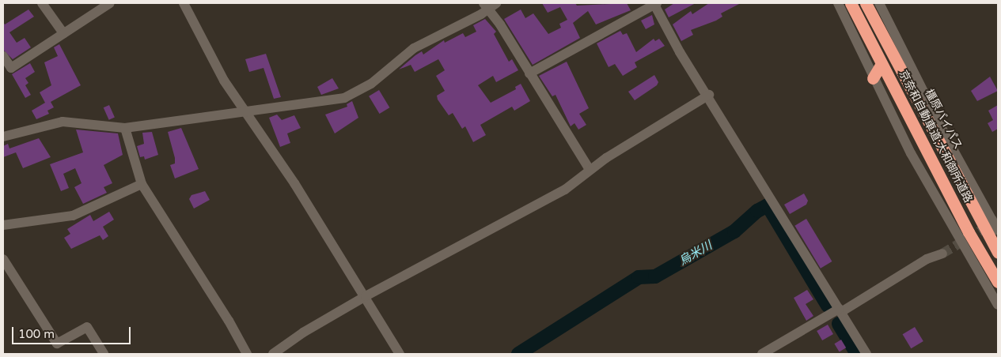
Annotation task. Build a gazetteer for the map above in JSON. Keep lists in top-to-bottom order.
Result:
{
  "streets": {
    "highway": ["橿原バイパス", "京奈和自動車道;大和御所道路"]
  },
  "water": ["烏米川"],
  "scale_bar": "100 m"
}
